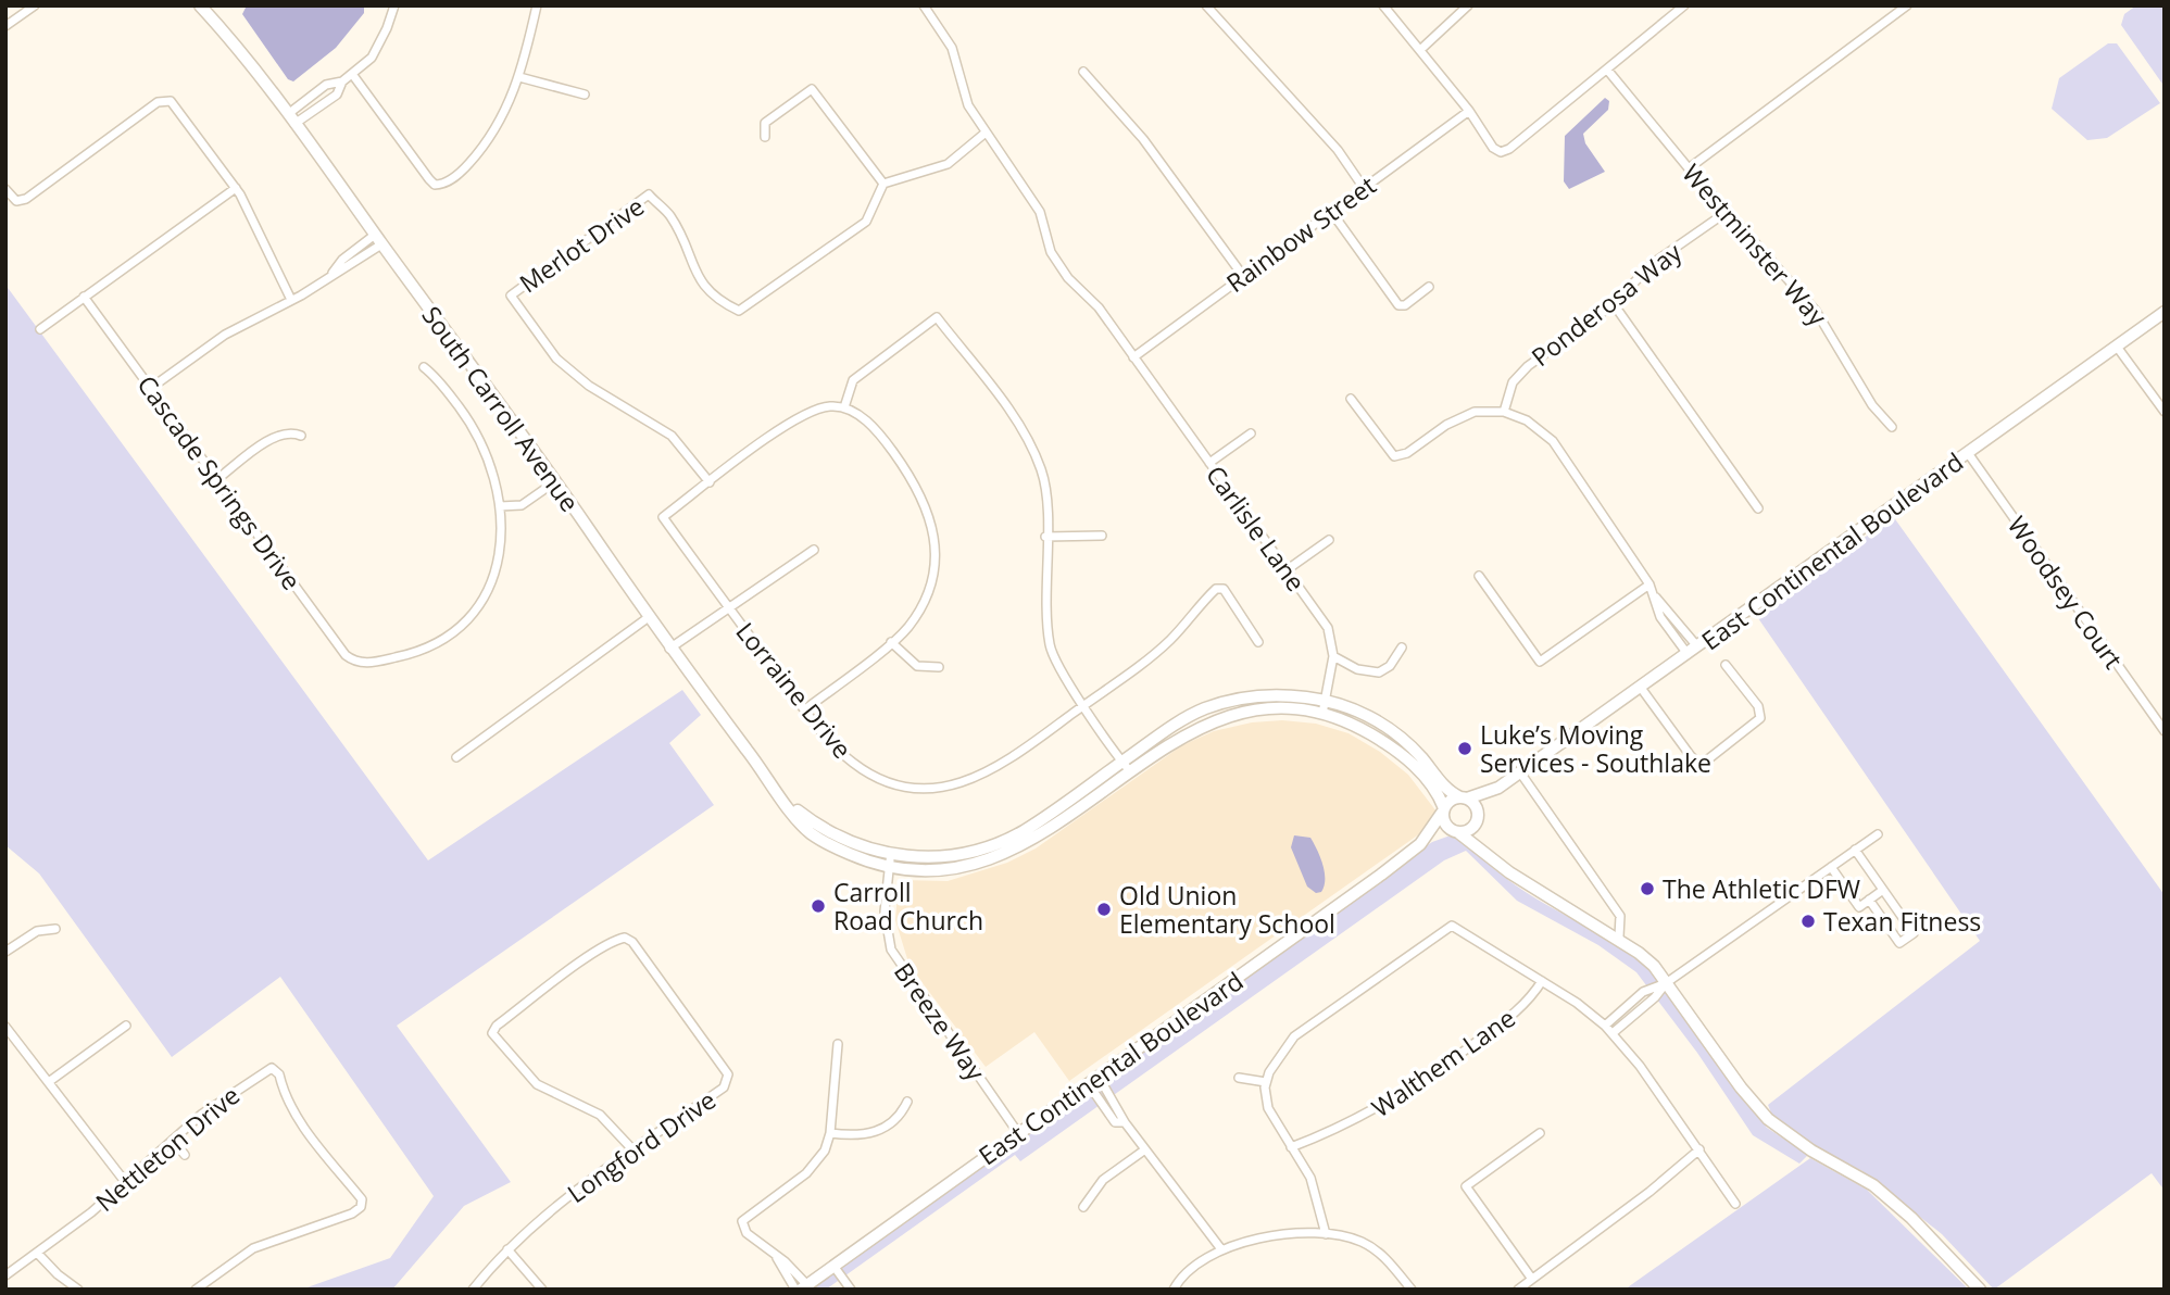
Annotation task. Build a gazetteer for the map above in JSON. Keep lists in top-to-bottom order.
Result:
{
  "streets": {
    "main road": ["South Carroll Avenue", "East Continental Boulevard"],
    "street": [
      "Rainbow Street",
      "Merlot Drive",
      "Westminster Way",
      "Ponderosa Way",
      "Cascade Springs Drive",
      "Carlisle Lane",
      "Woodsey Court",
      "Lorraine Drive",
      "Breeze Way",
      "Walthem Lane",
      "Longford Drive",
      "Nettleton Drive"
    ]
  },
  "crossings": [
    ["Rainbow Street", "Carlisle Lane"],
    ["Merlot Drive", "Lorraine Drive"],
    ["Westminster Way", "Ponderosa Way"],
    ["South Carroll Avenue", "Carlisle Lane"],
    ["South Carroll Avenue", "East Continental Boulevard"],
    ["South Carroll Avenue", "Breeze Way"],
    ["East Continental Boulevard", "Woodsey Court"],
    ["East Continental Boulevard", "Breeze Way"]
  ],
  "places": [
    "Luke’s Moving Services - Southlake",
    "The Athletic DFW",
    "Carroll Road Church",
    "Old Union Elementary School",
    "Texan Fitness"
  ]
}
